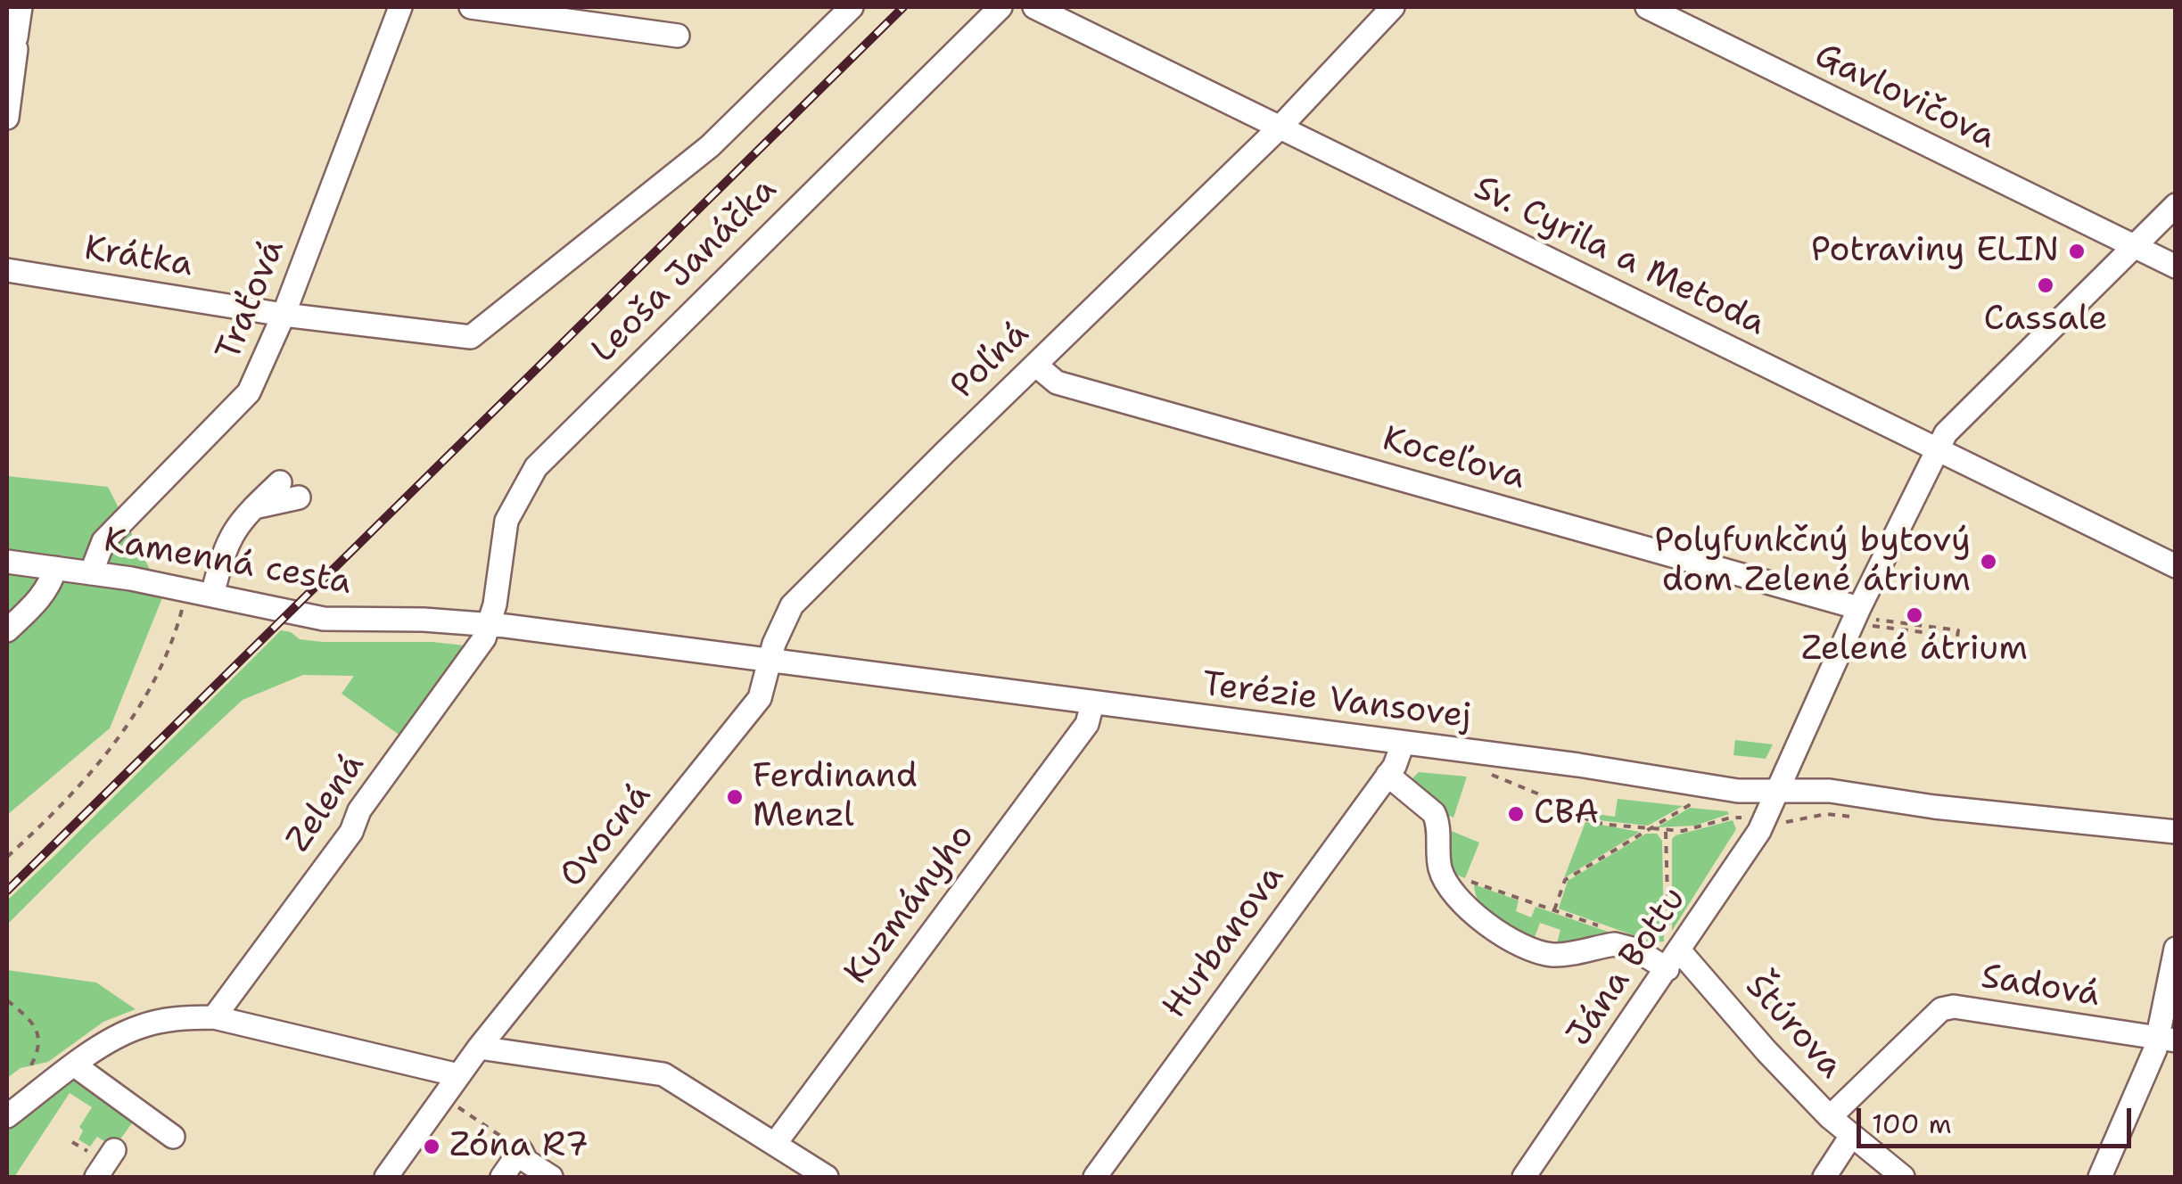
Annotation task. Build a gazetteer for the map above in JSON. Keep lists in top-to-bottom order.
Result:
{
  "streets": {
    "street": [
      "Gavlovičova",
      "Sv. Cyrila a Metoda",
      "Krátka",
      "Leoša Janáčka",
      "Traťová",
      "Poľná",
      "Koceľova",
      "Kamenná cesta",
      "Terézie Vansovej",
      "Zelená",
      "Ovocná",
      "Kuzmányho",
      "Hurbanova",
      "Jána Bottu",
      "Sadová",
      "Štúrova"
    ]
  },
  "crossings": [
    ["Gavlovičova", "Jána Bottu"],
    ["Sv. Cyrila a Metoda", "Poľná"],
    ["Sv. Cyrila a Metoda", "Jána Bottu"],
    ["Krátka", "Leoša Janáčka"],
    ["Krátka", "Traťová"],
    ["Leoša Janáčka", "Kamenná cesta"],
    ["Leoša Janáčka", "Terézie Vansovej"],
    ["Leoša Janáčka", "Zelená"],
    ["Traťová", "Kamenná cesta"],
    ["Poľná", "Koceľova"],
    ["Poľná", "Terézie Vansovej"],
    ["Poľná", "Ovocná"],
    ["Koceľova", "Jána Bottu"],
    ["Kamenná cesta", "Terézie Vansovej"],
    ["Kamenná cesta", "Zelená"],
    ["Terézie Vansovej", "Zelená"],
    ["Terézie Vansovej", "Ovocná"],
    ["Terézie Vansovej", "Kuzmányho"],
    ["Terézie Vansovej", "Hurbanova"],
    ["Terézie Vansovej", "Jána Bottu"],
    ["Hurbanova", "Štúrova"],
    ["Jána Bottu", "Štúrova"],
    ["Sadová", "Štúrova"]
  ],
  "places": [
    "Potraviny ELIN",
    "Cassale",
    "Polyfunkčný bytový dom Zelené átrium",
    "Zelené átrium",
    "Ferdinand Menzl",
    "CBA",
    "Zóna R7"
  ],
  "scale_bar": "100 m"
}
